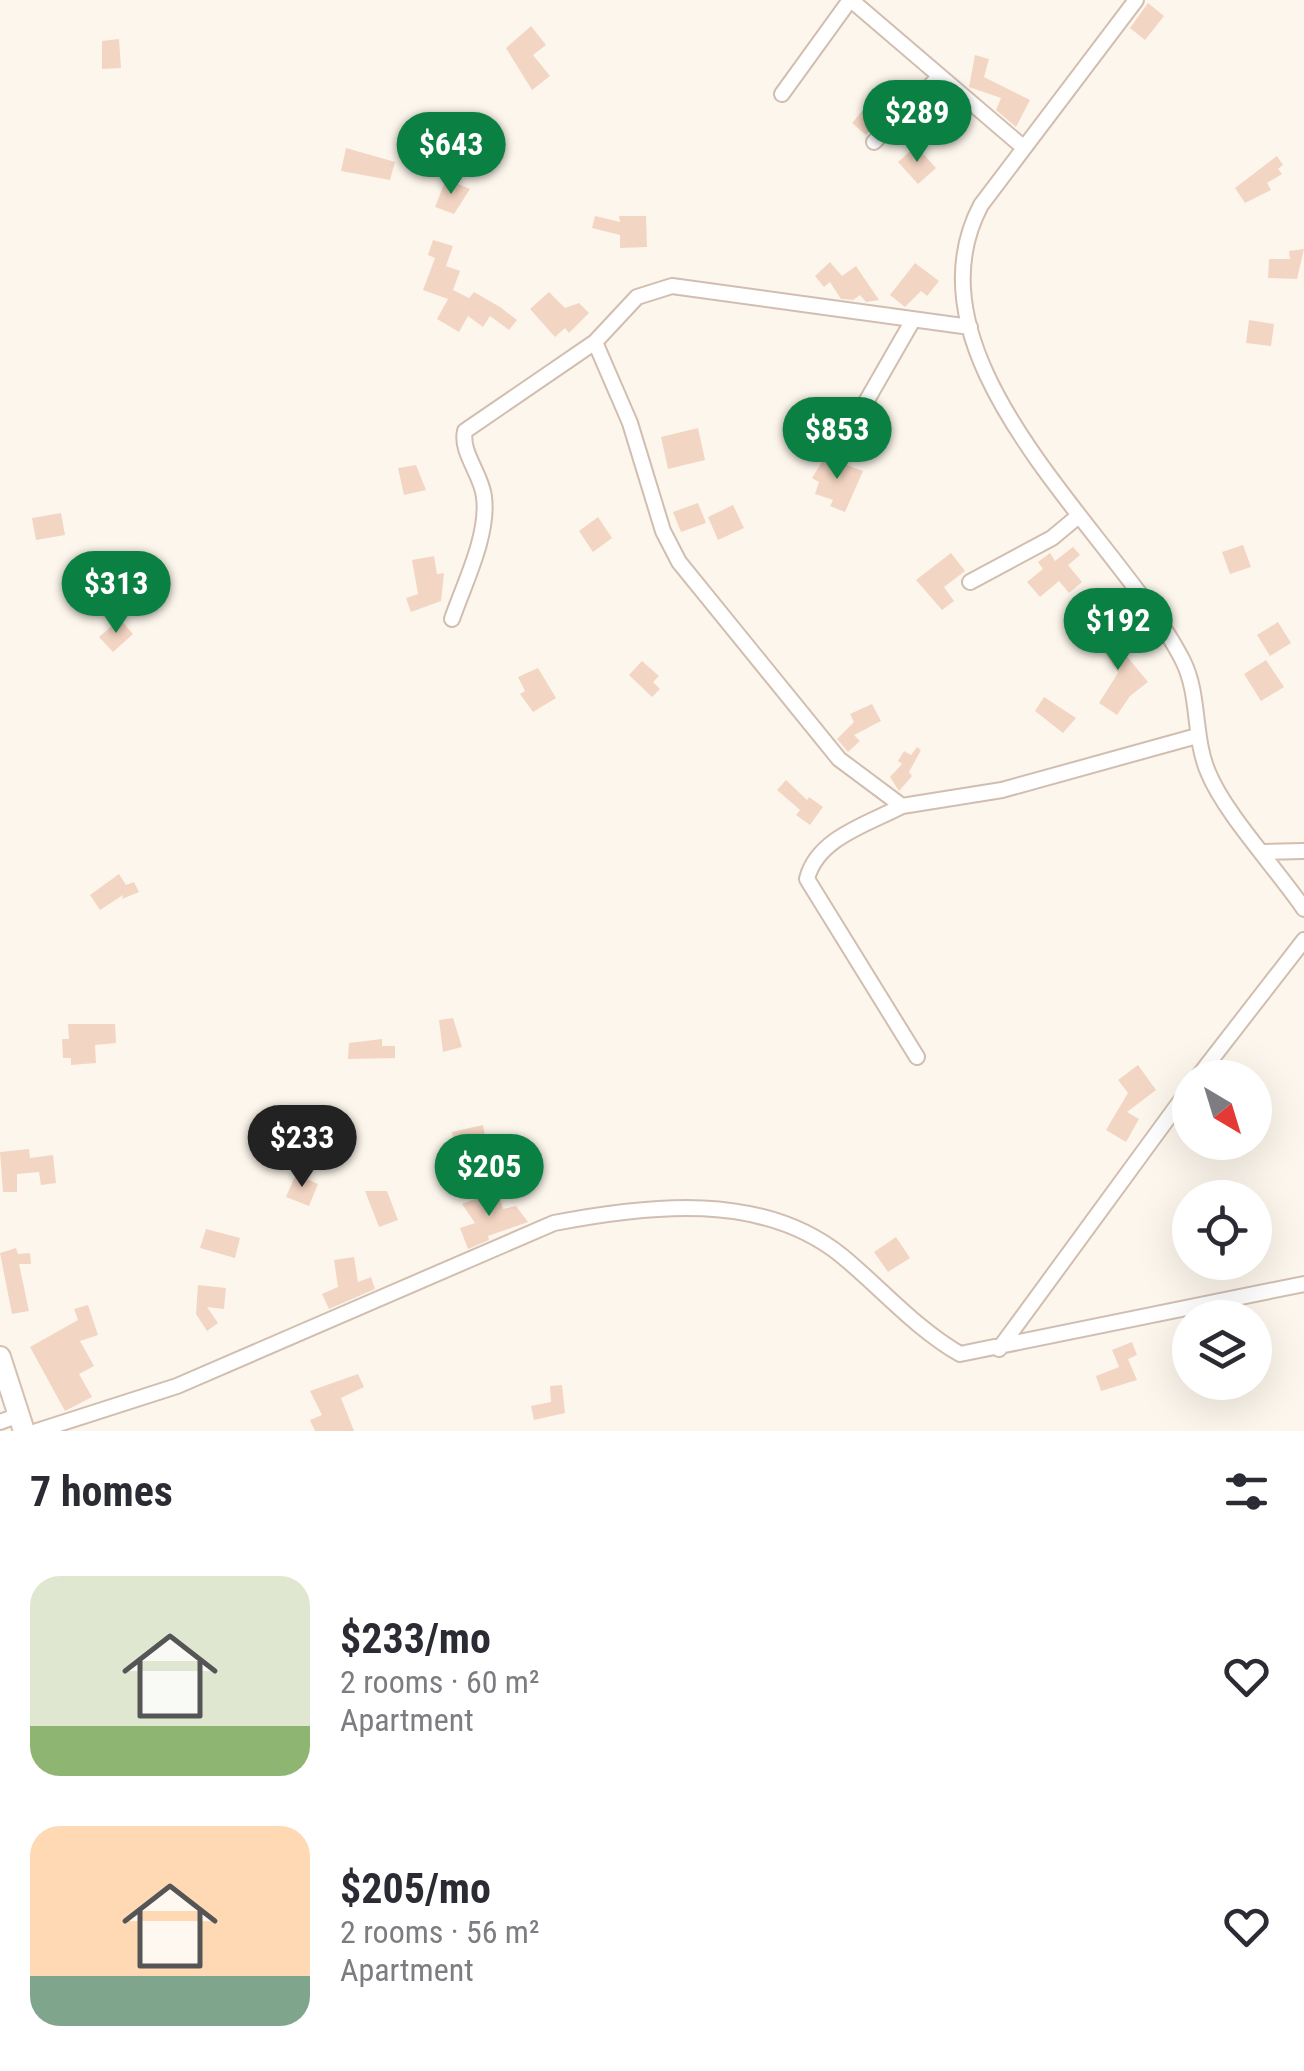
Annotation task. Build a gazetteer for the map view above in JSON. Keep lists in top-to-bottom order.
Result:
{
  "north": "bottom right",
  "page": {
    "price": [
      "$289",
      "$643",
      "$853",
      "$313",
      "$192",
      "$233",
      "$205"
    ],
    "heading": "7 homes",
    "list": [
      {
        "name": "$233/mo",
        "note": "2 rooms · 60 m² · Apartment"
      },
      {
        "name": "$205/mo",
        "note": "2 rooms · 56 m² · Apartment"
      }
    ]
  }
}
